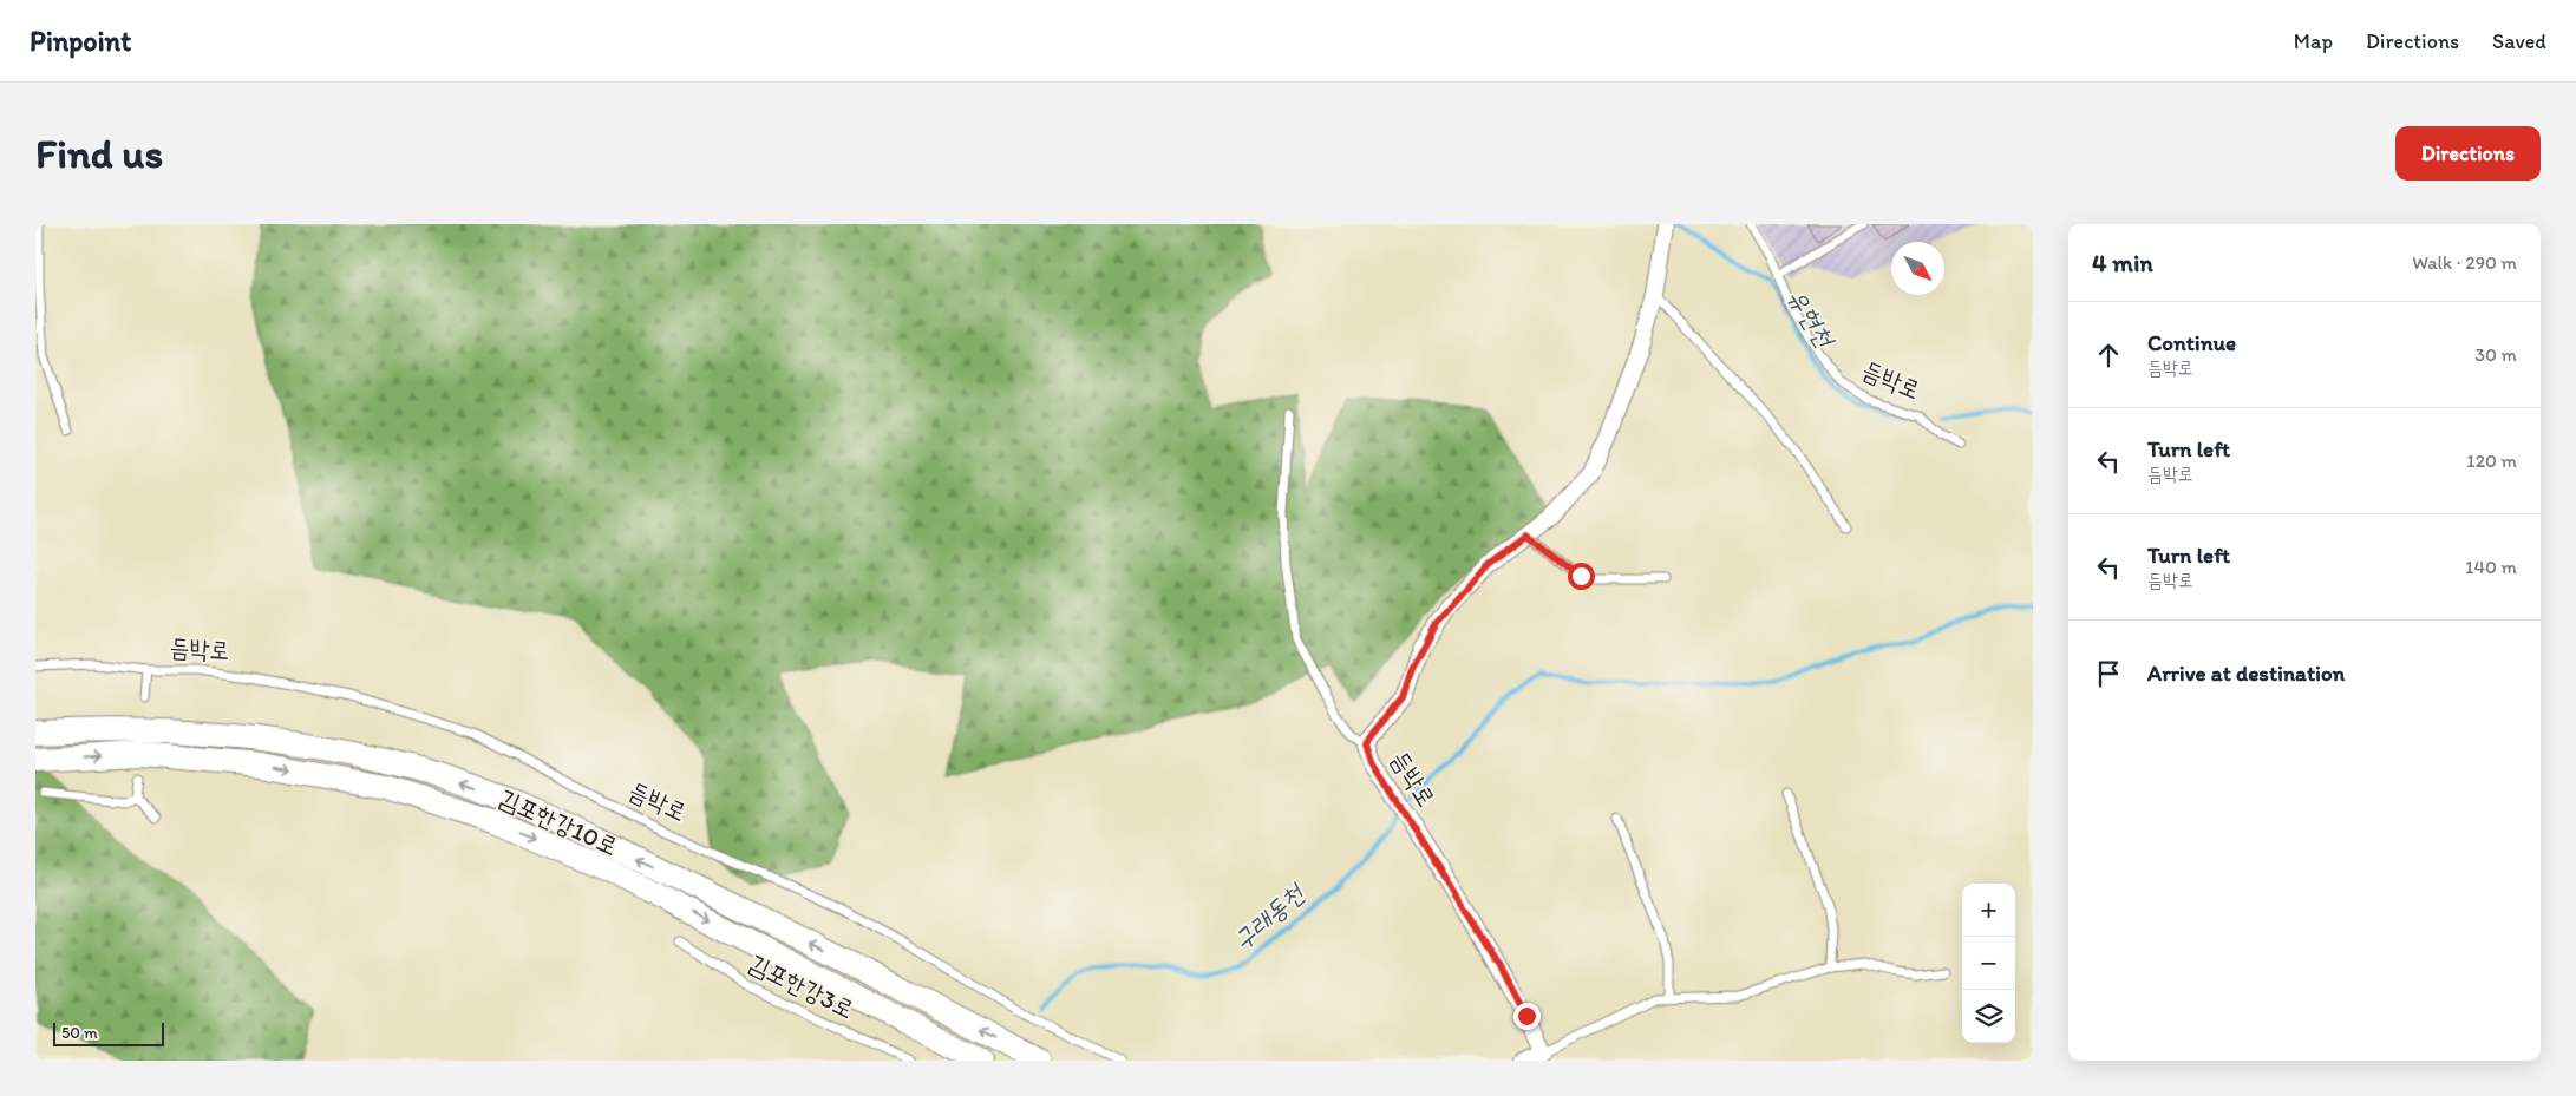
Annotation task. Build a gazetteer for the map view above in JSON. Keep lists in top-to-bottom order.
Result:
{
  "streets": {
    "street": ["듬박로", "김포한강10로"],
    "lane": ["김포한강3로"]
  },
  "water": ["유현천", "구래동천"],
  "scale_bar": "50 m",
  "north": "bottom right",
  "page": {
    "header": "Pinpoint",
    "nav": ["Map", "Directions", "Saved"],
    "buttons": "Directions",
    "title": "Find us",
    "heading": ["4 min", "Walk · 290 m"],
    "list": [
      ["Continue", "듬박로", "30 m"],
      ["Turn left", "듬박로", "120 m"],
      ["Turn left", "듬박로", "140 m"],
      "Arrive at destination"
    ],
    "map_buttons": ["+", "−"],
    "scale": "50 m"
  }
}
